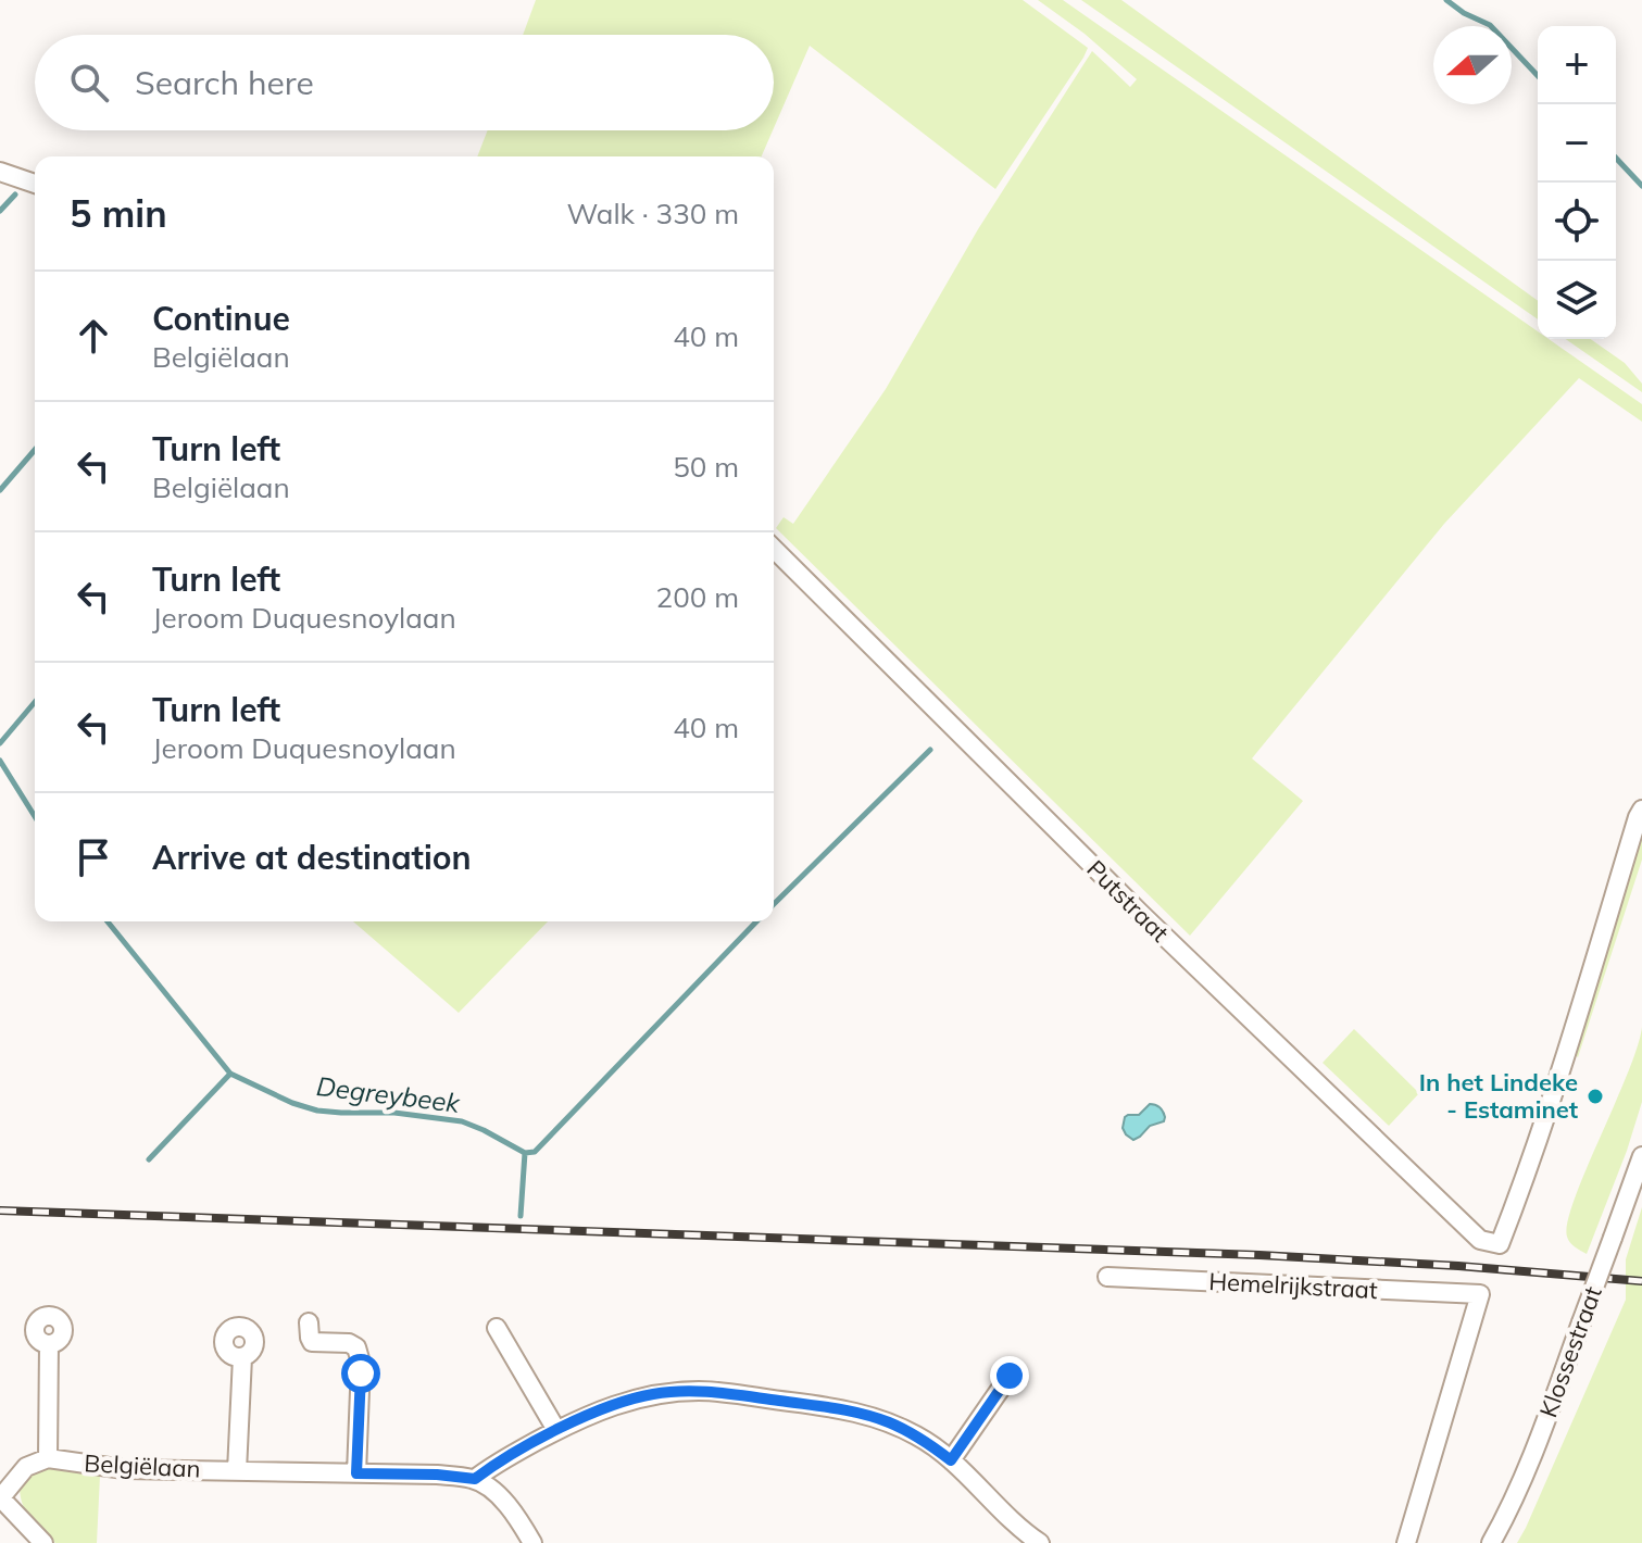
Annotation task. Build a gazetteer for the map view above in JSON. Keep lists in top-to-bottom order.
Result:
{
  "streets": {
    "street": [
      "Putstraat",
      "Hemelrijkstraat",
      "Klossestraat",
      "Belgiëlaan"
    ]
  },
  "water": ["Degreybeek"],
  "places": ["In het Lindeke - Estaminet"],
  "north": "left",
  "page": {
    "map_buttons": ["+", "−"],
    "search": "Search here",
    "heading": ["5 min", "Walk · 330 m"],
    "list": [
      ["Continue", "Belgiëlaan", "40 m"],
      ["Turn left", "Belgiëlaan", "50 m"],
      ["Turn left", "Jeroom Duquesnoylaan", "200 m"],
      ["Turn left", "Jeroom Duquesnoylaan", "40 m"],
      "Arrive at destination"
    ]
  }
}
